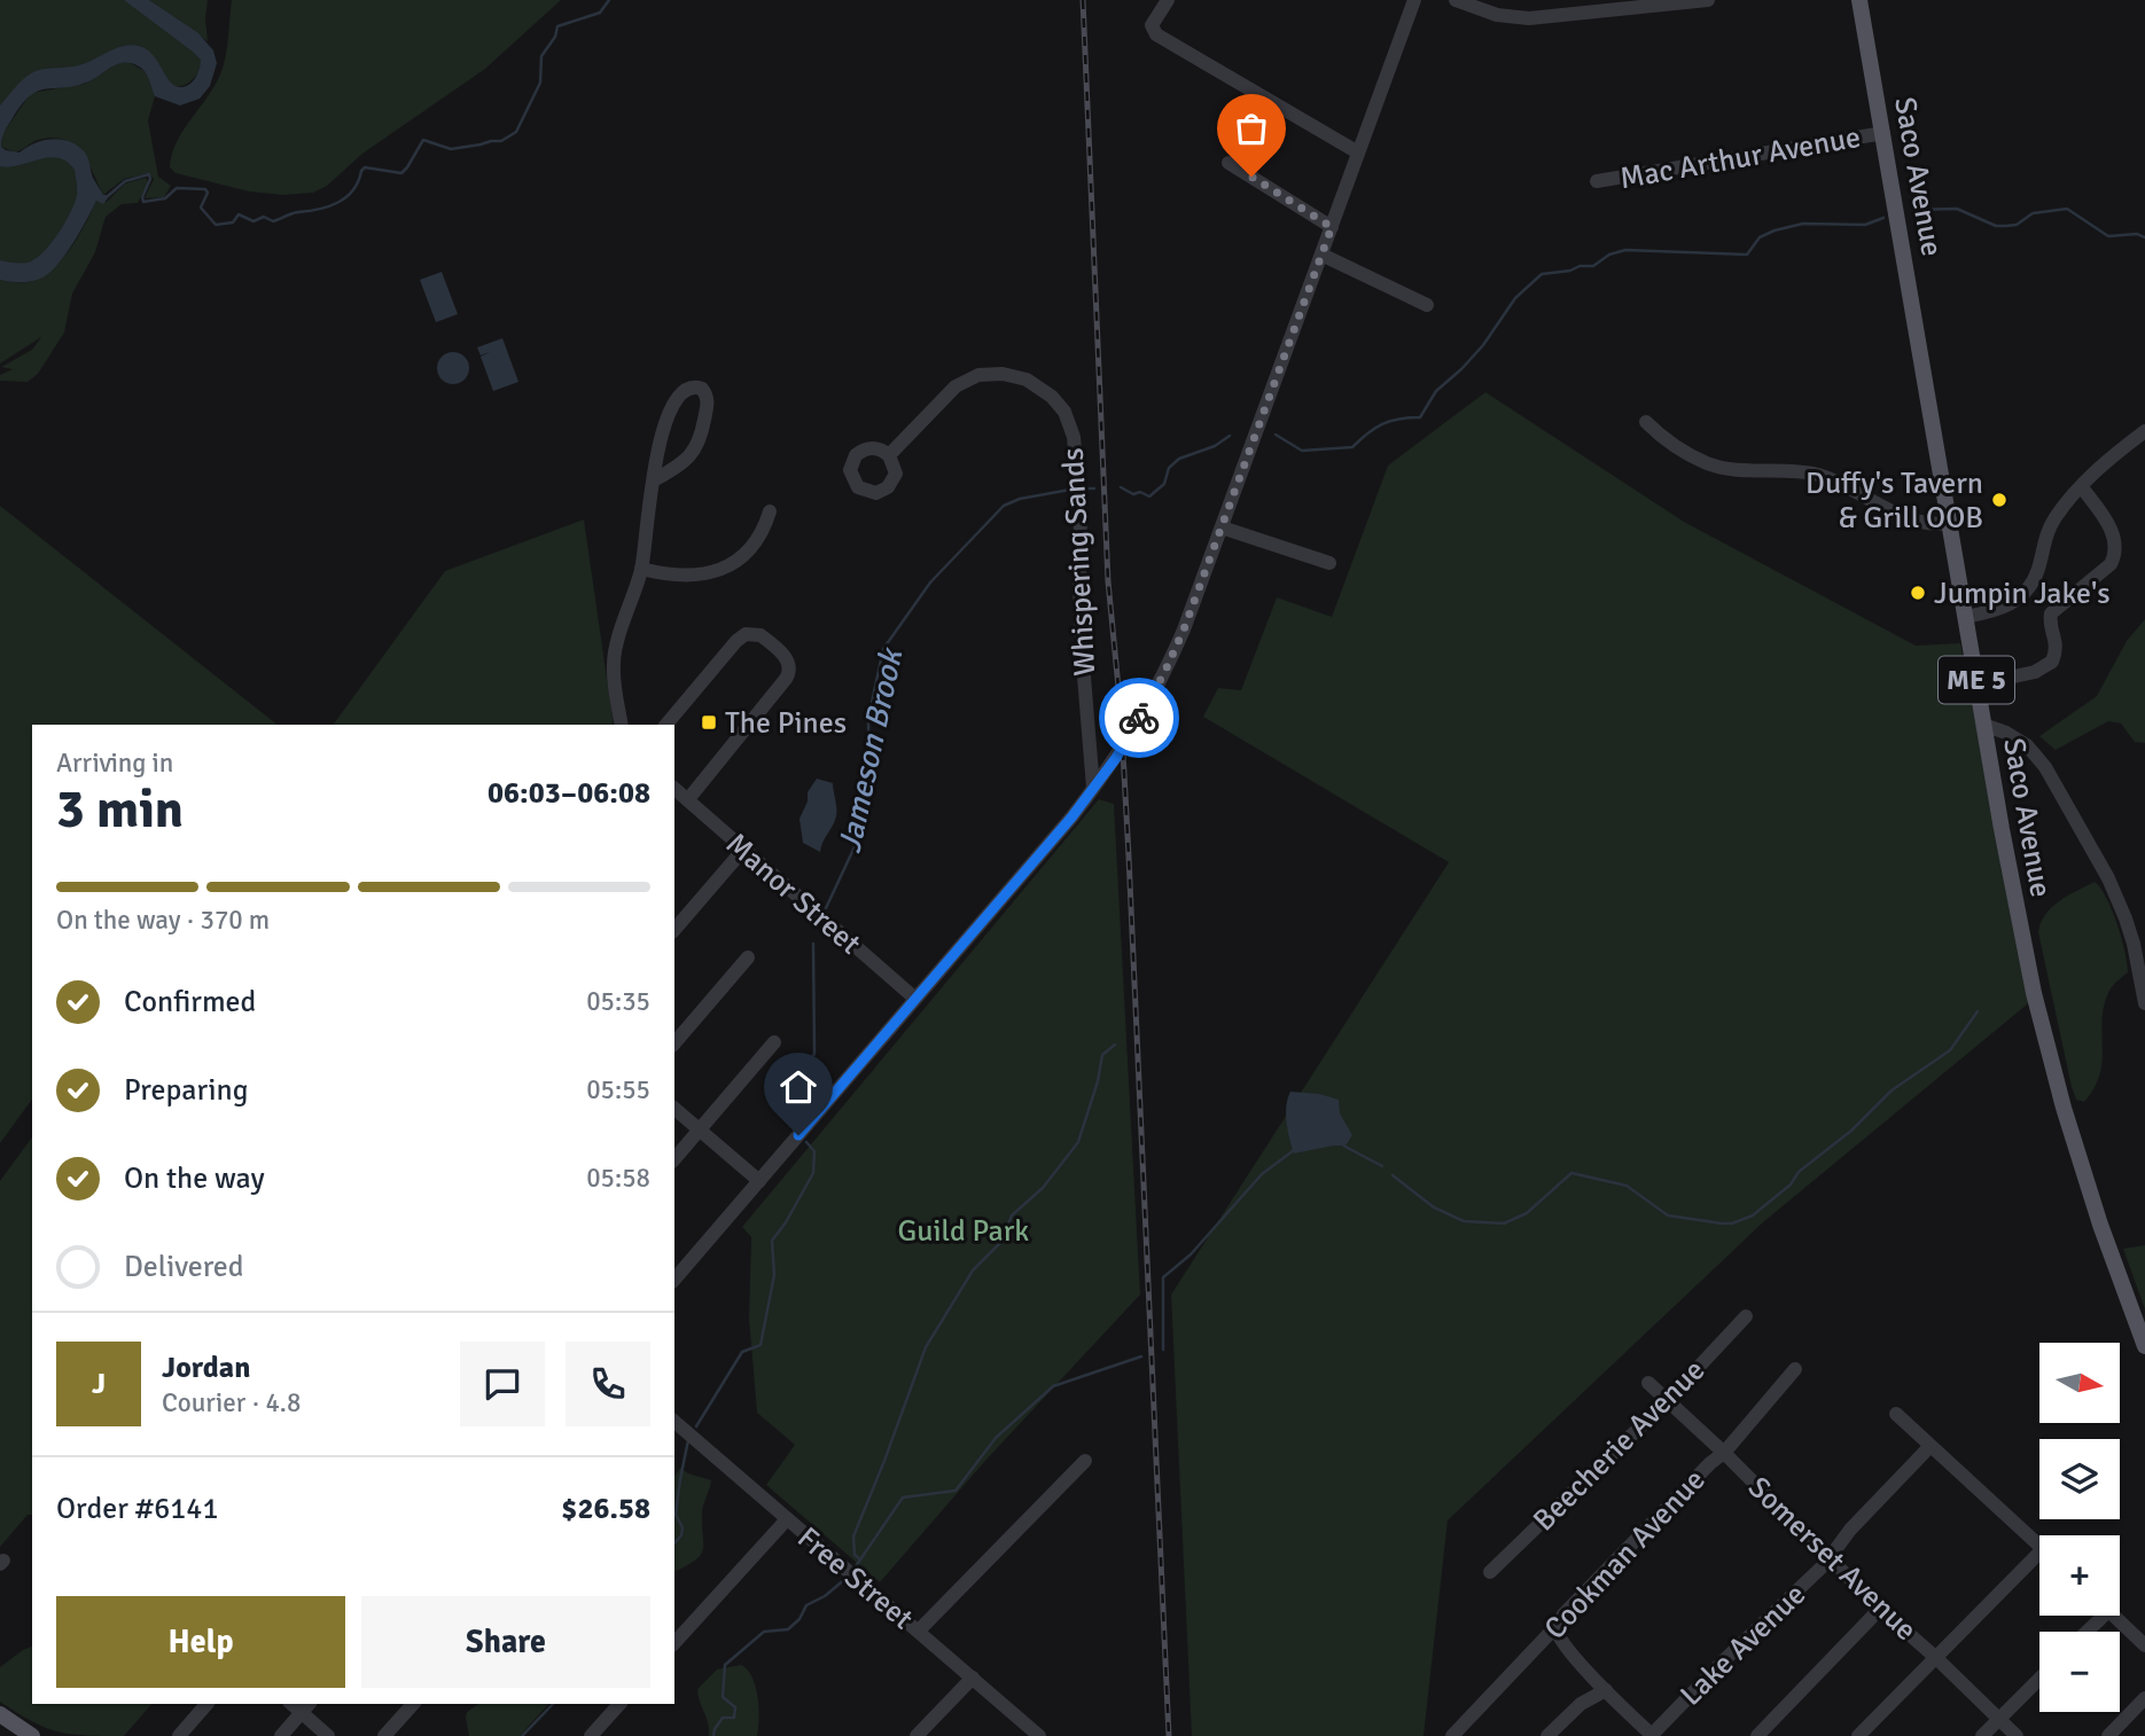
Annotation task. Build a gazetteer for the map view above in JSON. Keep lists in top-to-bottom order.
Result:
{
  "streets": {
    "main road": ["Saco Avenue", "ME 5"],
    "street": [
      "Mac Arthur Avenue",
      "Whispering Sands",
      "Manor Street",
      "Beecherie Avenue",
      "Cookman Avenue",
      "Somerset Avenue",
      "Free Street",
      "Lake Avenue"
    ]
  },
  "crossings": [
    ["Mac Arthur Avenue", "Saco Avenue"],
    ["Beecherie Avenue", "Somerset Avenue"],
    ["Cookman Avenue", "Somerset Avenue"],
    ["Somerset Avenue", "Lake Avenue"]
  ],
  "water": ["Jameson Brook"],
  "parks": ["Guild Park"],
  "places": {
    "other": ["Duffy's Tavern & Grill OOB", "Jumpin Jake's"],
    "transit": ["The Pines"]
  },
  "north": "right",
  "page": {
    "heading": ["3 min", "Arriving in", "06:03–06:08"],
    "panel": [
      "Jordan",
      "Courier · 4.8",
      "Order #6141",
      "$26.58"
    ],
    "bar": "On the way · 370 m",
    "list": [
      ["Confirmed", "05:35"],
      ["Preparing", "05:55"],
      ["On the way", "05:58"],
      "Delivered"
    ],
    "round": "J",
    "map_buttons": ["+", "−"],
    "buttons": ["Help", "Share"]
  }
}
